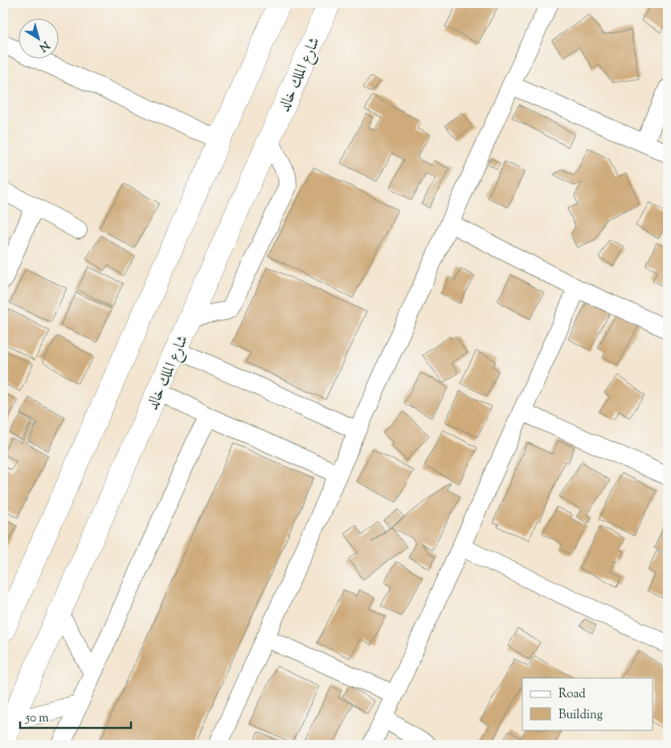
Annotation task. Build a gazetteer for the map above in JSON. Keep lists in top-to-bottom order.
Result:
{
  "streets": {
    "main road": ["شارع الملك خالد"]
  },
  "legend": ["Road", "Building"],
  "scale_bar": "50 m",
  "north": "bottom right"
}
